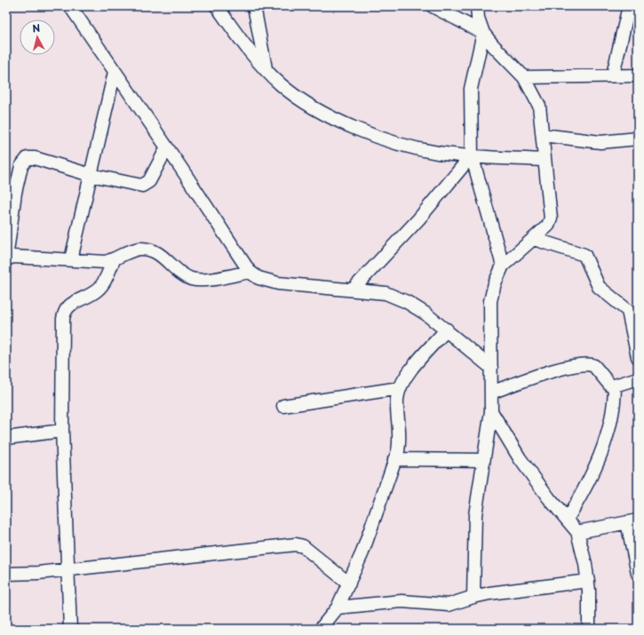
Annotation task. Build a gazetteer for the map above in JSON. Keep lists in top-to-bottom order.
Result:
{
  "north": "top"
}
